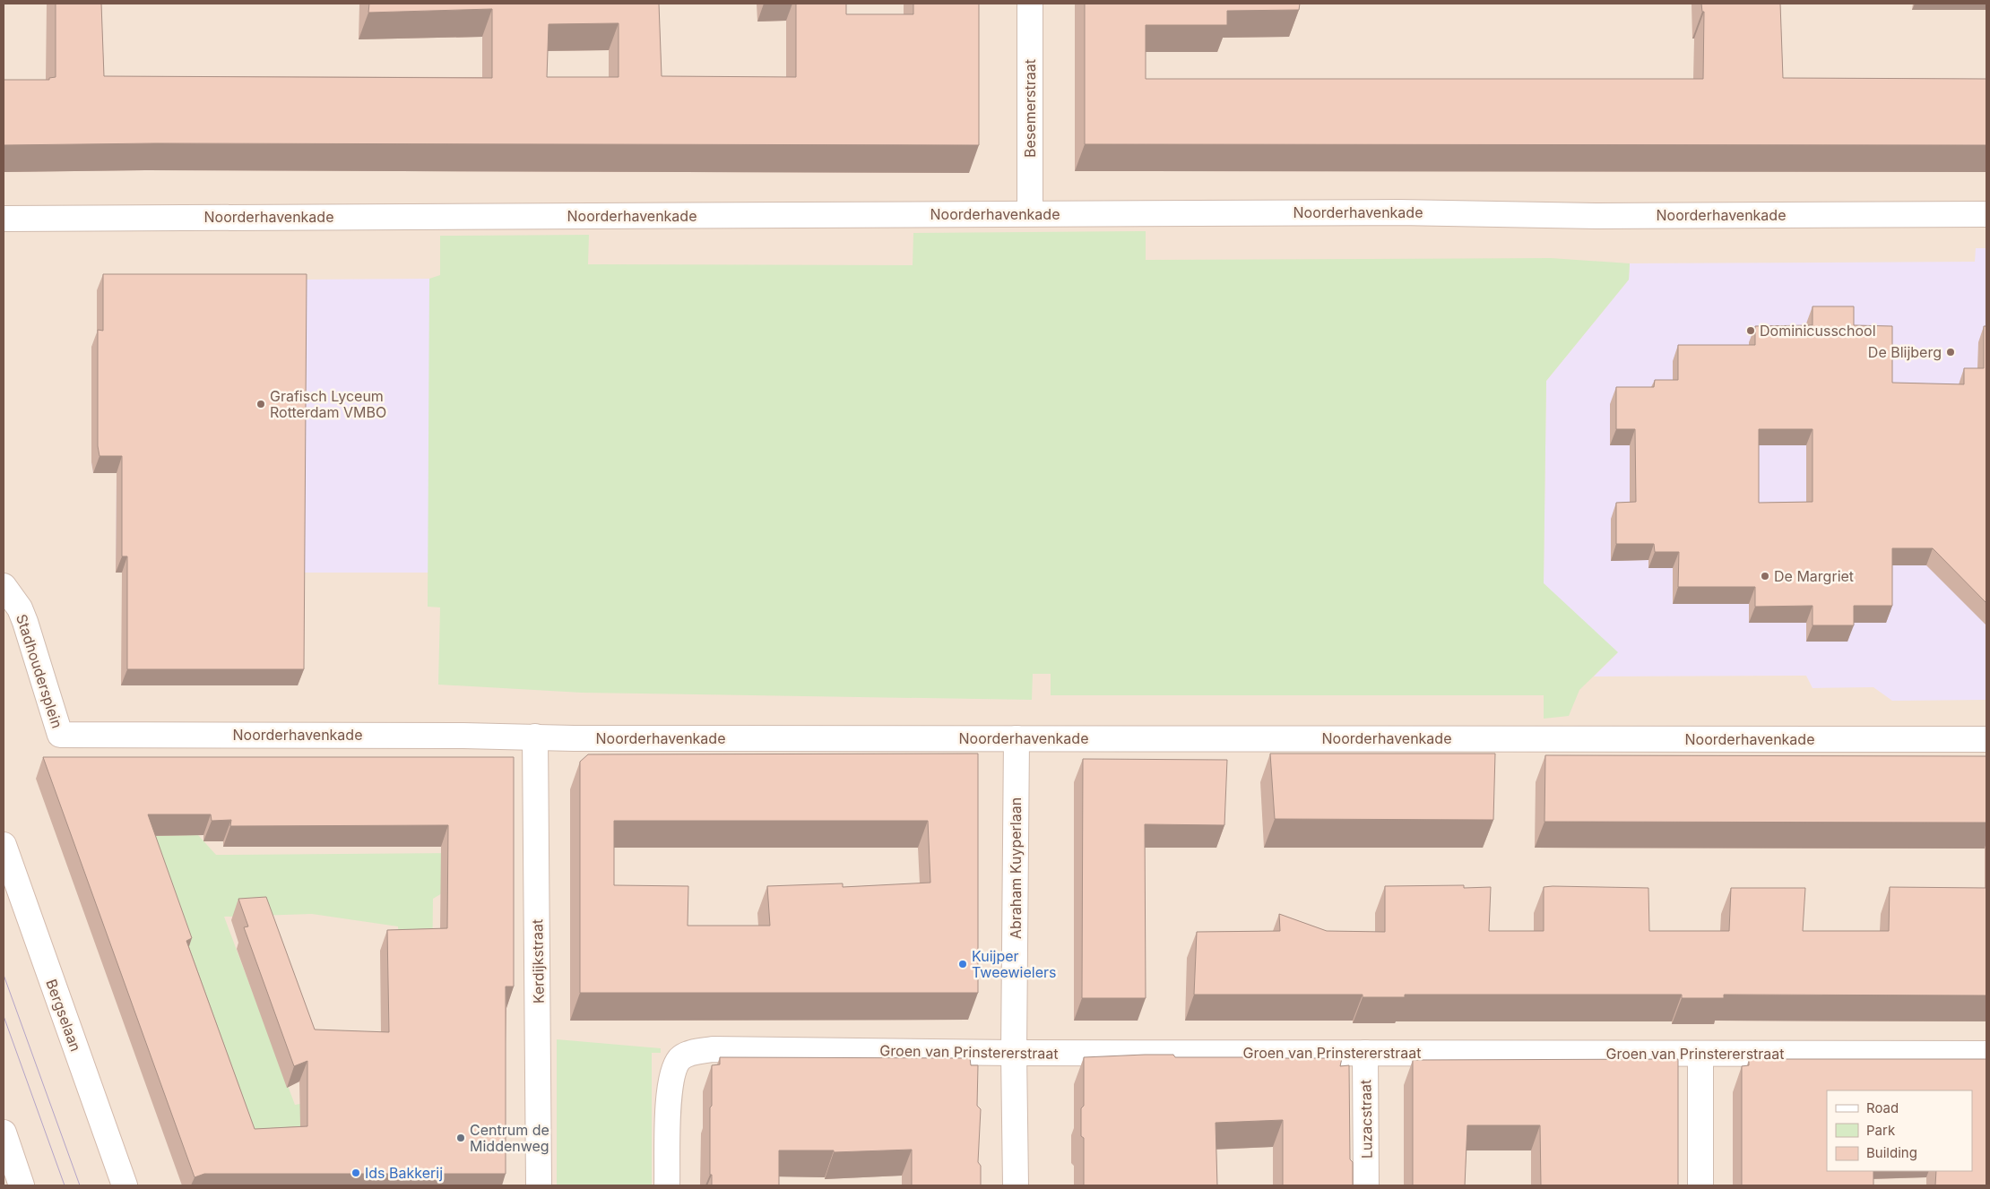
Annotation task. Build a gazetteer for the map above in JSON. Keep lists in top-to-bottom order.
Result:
{
  "streets": {
    "street": [
      "Besemerstraat",
      "Noorderhavenkade",
      "Stadhoudersplein",
      "Abraham Kuyperlaan",
      "Kerdijkstraat",
      "Bergselaan",
      "Groen van Prinstererstraat",
      "Luzacstraat"
    ]
  },
  "crossings": [
    ["Besemerstraat", "Noorderhavenkade"],
    ["Noorderhavenkade", "Stadhoudersplein"],
    ["Noorderhavenkade", "Abraham Kuyperlaan"],
    ["Noorderhavenkade", "Kerdijkstraat"],
    ["Abraham Kuyperlaan", "Groen van Prinstererstraat"],
    ["Groen van Prinstererstraat", "Luzacstraat"]
  ],
  "places": [
    "Dominicusschool",
    "De Blijberg",
    "Grafisch Lyceum Rotterdam VMBO",
    "De Margriet",
    "Kuijper Tweewielers",
    "Centrum de Middenweg",
    "Ids Bakkerij"
  ],
  "legend": ["Road", "Park", "Building"]
}
